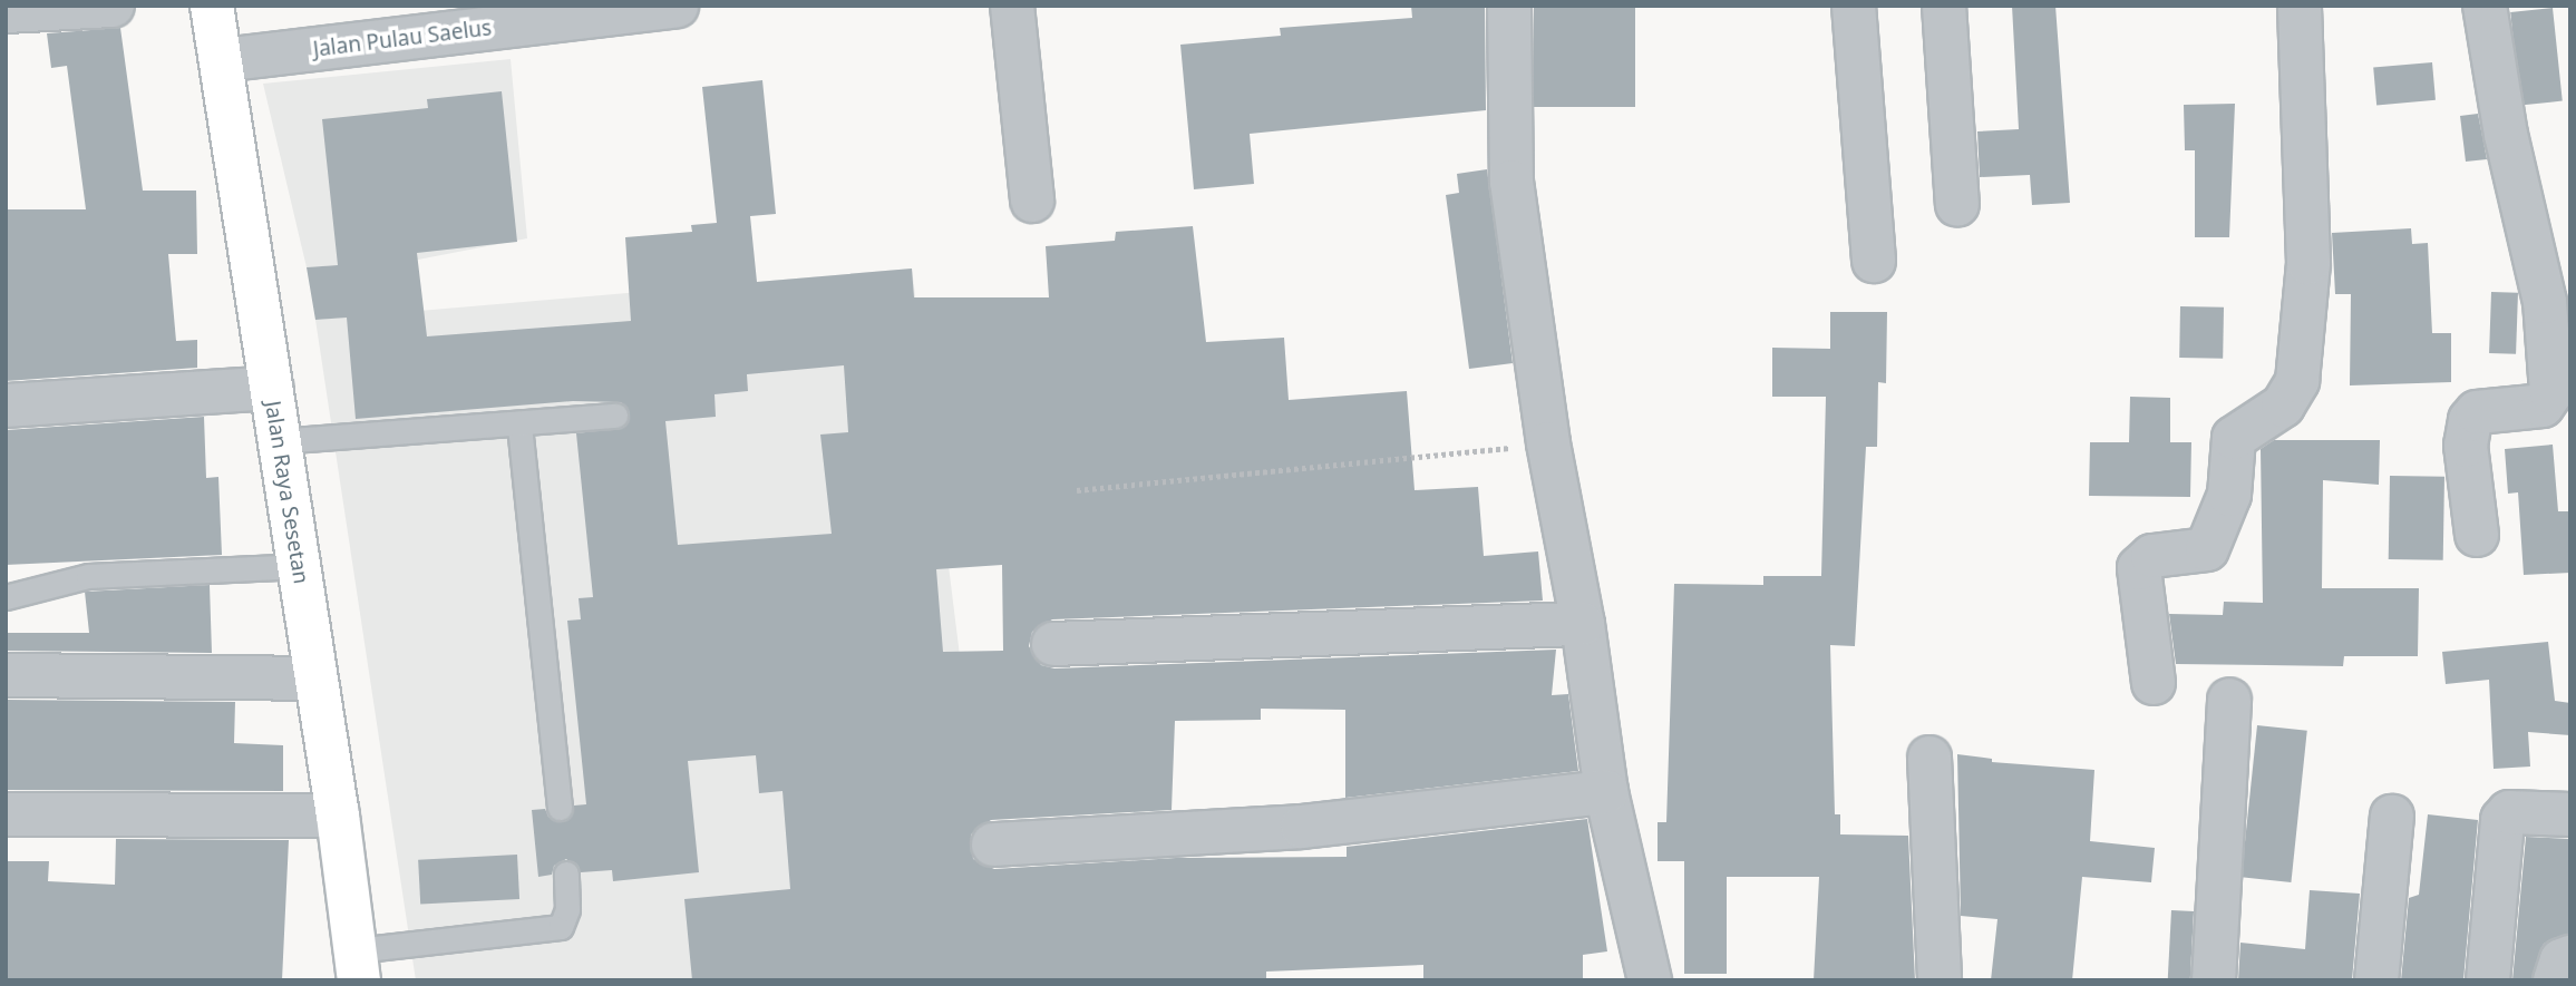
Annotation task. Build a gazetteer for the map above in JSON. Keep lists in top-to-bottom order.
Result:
{
  "streets": {
    "main road": ["Jalan Raya Sesetan"],
    "street": ["Jalan Pulau Saelus"]
  },
  "crossings": [
    ["Jalan Pulau Saelus", "Jalan Raya Sesetan"]
  ]
}
